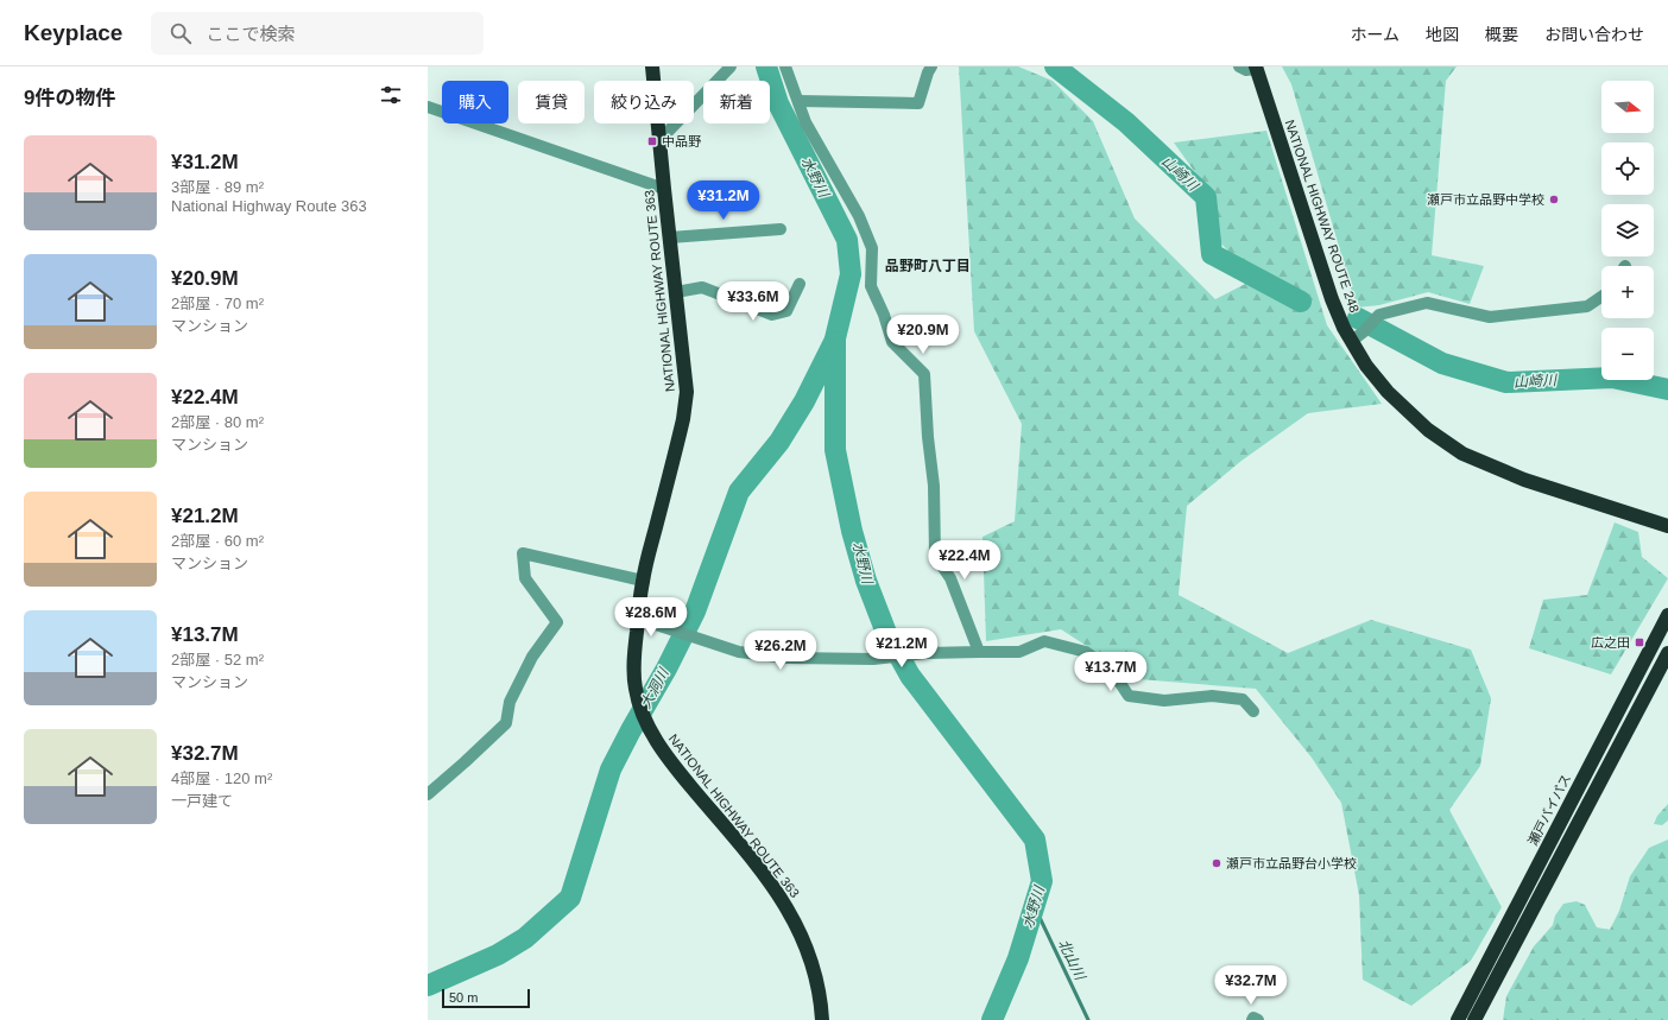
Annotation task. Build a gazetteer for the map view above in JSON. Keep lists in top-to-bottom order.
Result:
{
  "streets": {
    "highway": ["NATIONAL HIGHWAY ROUTE 248", "NATIONAL HIGHWAY ROUTE 363", "瀬戸バイパス"]
  },
  "districts": ["品野町八丁目"],
  "water": [
    "山崎川",
    "水野川",
    "大洞川",
    "北山川"
  ],
  "places": {
    "transit": ["中品野", "広之田"],
    "other": ["瀬戸市立品野中学校", "瀬戸市立品野台小学校"]
  },
  "scale_bar": "50 m",
  "north": "right",
  "page": {
    "header": "Keyplace",
    "search": "ここで検索",
    "nav": [
      "ホーム",
      "地図",
      "概要",
      "お問い合わせ"
    ],
    "heading": "9件の物件",
    "map_buttons": ["+", "−"],
    "chip": [
      "購入",
      "賃貸",
      "絞り込み",
      "新着"
    ],
    "list": [
      {
        "name": "¥31.2M",
        "note": "3部屋 · 89 m² · National Highway Route 363"
      },
      {
        "name": "¥20.9M",
        "note": "2部屋 · 70 m² · マンション"
      },
      {
        "name": "¥22.4M",
        "note": "2部屋 · 80 m² · マンション"
      },
      {
        "name": "¥21.2M",
        "note": "2部屋 · 60 m² · マンション"
      },
      {
        "name": "¥13.7M",
        "note": "2部屋 · 52 m² · マンション"
      },
      {
        "name": "¥32.7M",
        "note": "4部屋 · 120 m² · 一戸建て"
      }
    ],
    "price": [
      "¥31.2M",
      "¥33.6M",
      "¥20.9M",
      "¥22.4M",
      "¥28.6M",
      "¥21.2M",
      "¥26.2M",
      "¥13.7M",
      "¥32.7M"
    ],
    "scale": "50 m"
  }
}
